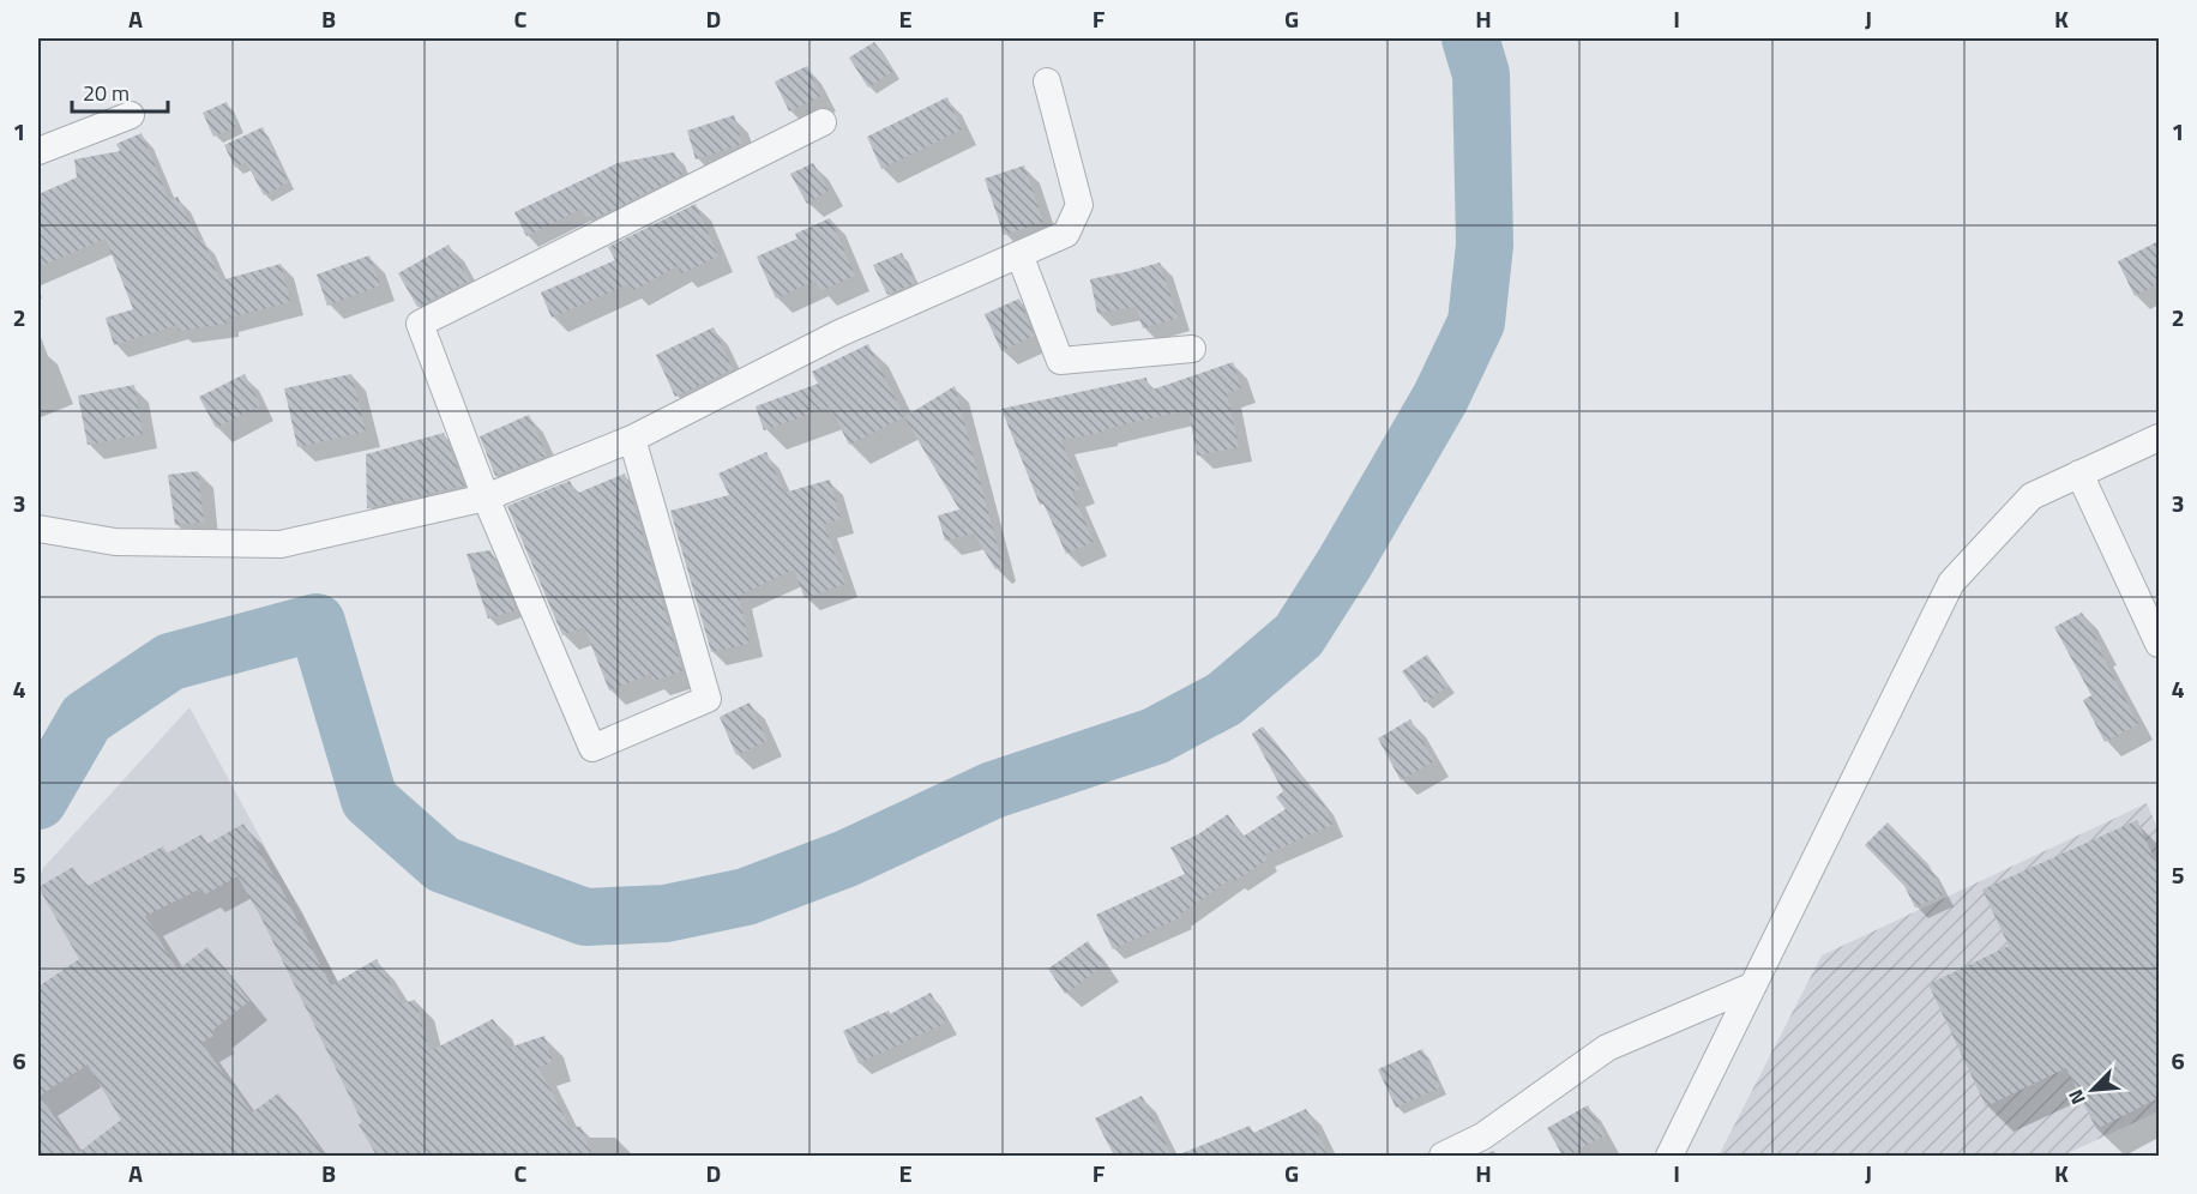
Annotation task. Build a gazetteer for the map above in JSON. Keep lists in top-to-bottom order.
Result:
{
  "scale_bar": "20 m",
  "north": "bottom left",
  "grid": {
    "columns": [
      "A",
      "B",
      "C",
      "D",
      "E",
      "F",
      "G",
      "H",
      "I",
      "J",
      "K"
    ],
    "rows": [
      "1",
      "2",
      "3",
      "4",
      "5",
      "6"
    ]
  }
}
